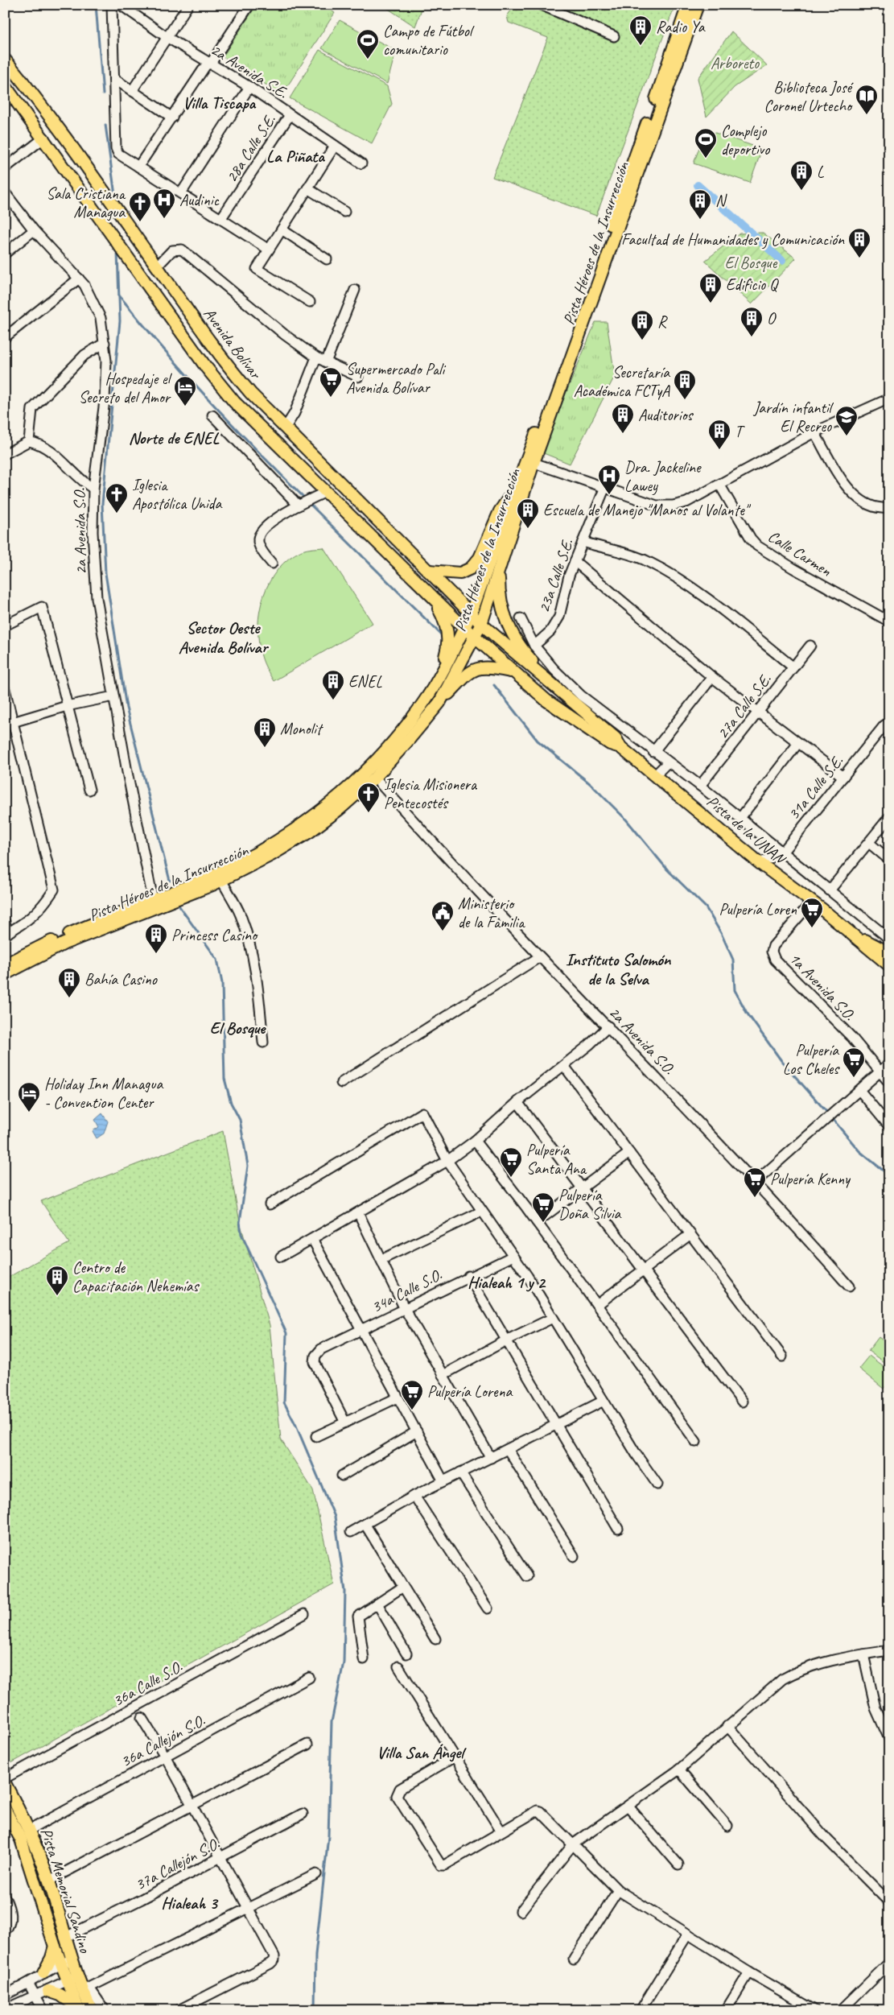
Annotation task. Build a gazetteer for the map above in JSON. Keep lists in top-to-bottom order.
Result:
{
  "streets": {
    "main road": [
      "Pista Héroes de la Insurrección",
      "Avenida Bolívar",
      "Pista de la UNAN",
      "Pista Memorial Sandino"
    ],
    "street": [
      "2a Avenida S.E.",
      "28a Calle S.E.",
      "2a Avenida S.O.",
      "Calle Carmen",
      "23a Calle S.E.",
      "27a Calle S.E.",
      "31a Calle S.E.",
      "1a Avenida S.O.",
      "34a Calle S.O.",
      "36a Calle S.O.",
      "36a Callejón S.O.",
      "37a Callejón S.O."
    ]
  },
  "crossings": [
    ["2a Avenida S.E.", "28a Calle S.E."],
    ["Pista Héroes de la Insurrección", "Avenida Bolívar"],
    ["Pista Héroes de la Insurrección", "2a Avenida S.O."],
    ["Pista Héroes de la Insurrección", "Pista de la UNAN"],
    ["Avenida Bolívar", "Pista de la UNAN"],
    ["31a Calle S.E.", "Pista de la UNAN"],
    ["Pista de la UNAN", "1a Avenida S.O."],
    ["36a Callejón S.O.", "Pista Memorial Sandino"],
    ["37a Callejón S.O.", "Pista Memorial Sandino"]
  ],
  "districts": [
    "Villa Tiscapa",
    "La Piñata",
    "Norte de ENEL",
    "Sector Oeste Avenida Bolívar",
    "Instituto Salomón de la Selva",
    "El Bosque",
    "Hialeah 1 y 2",
    "Villa San Ángel",
    "Hialeah 3"
  ],
  "parks": ["Arboreto", "El Bosque"],
  "places": {
    "building": [
      "Radio Ya",
      "L",
      "N",
      "Facultad de Humanidades y Comunicación",
      "Edificio Q",
      "O",
      "R",
      "Secretaría Académica FCTyA",
      "Auditorios",
      "T",
      "Escuela de Manejo \"Manos al Volante\"",
      "ENEL",
      "Monolit",
      "Princess Casino",
      "Bahía Casino",
      "Centro de Capacitación Nehemías"
    ],
    "sports": ["Campo de Fútbol comunitario", "Complejo deportivo"],
    "library": ["Biblioteca José Coronel Urtecho"],
    "hospital": ["Audinic", "Dra. Jackeline Lawey"],
    "church": ["Sala Cristiana Managua", "Iglesia Apostólica Unida", "Iglesia Misionera Pentecostés"],
    "supermarket": [
      "Supermercado Pali Avenida Bolívar",
      "Pulpería Loren",
      "Pulpería Los Cheles",
      "Pulpería Santa Ana",
      "Pulpería Kenny",
      "Pulpería Doña Silvia",
      "Pulpería Lorena"
    ],
    "hotel": ["Hospedaje el Secreto del Amor", "Holiday Inn Managua - Convention Center"],
    "school or university": ["Jardín infantil El Recreo"],
    "public building": ["Ministerio de la Familia"]
  }
}
